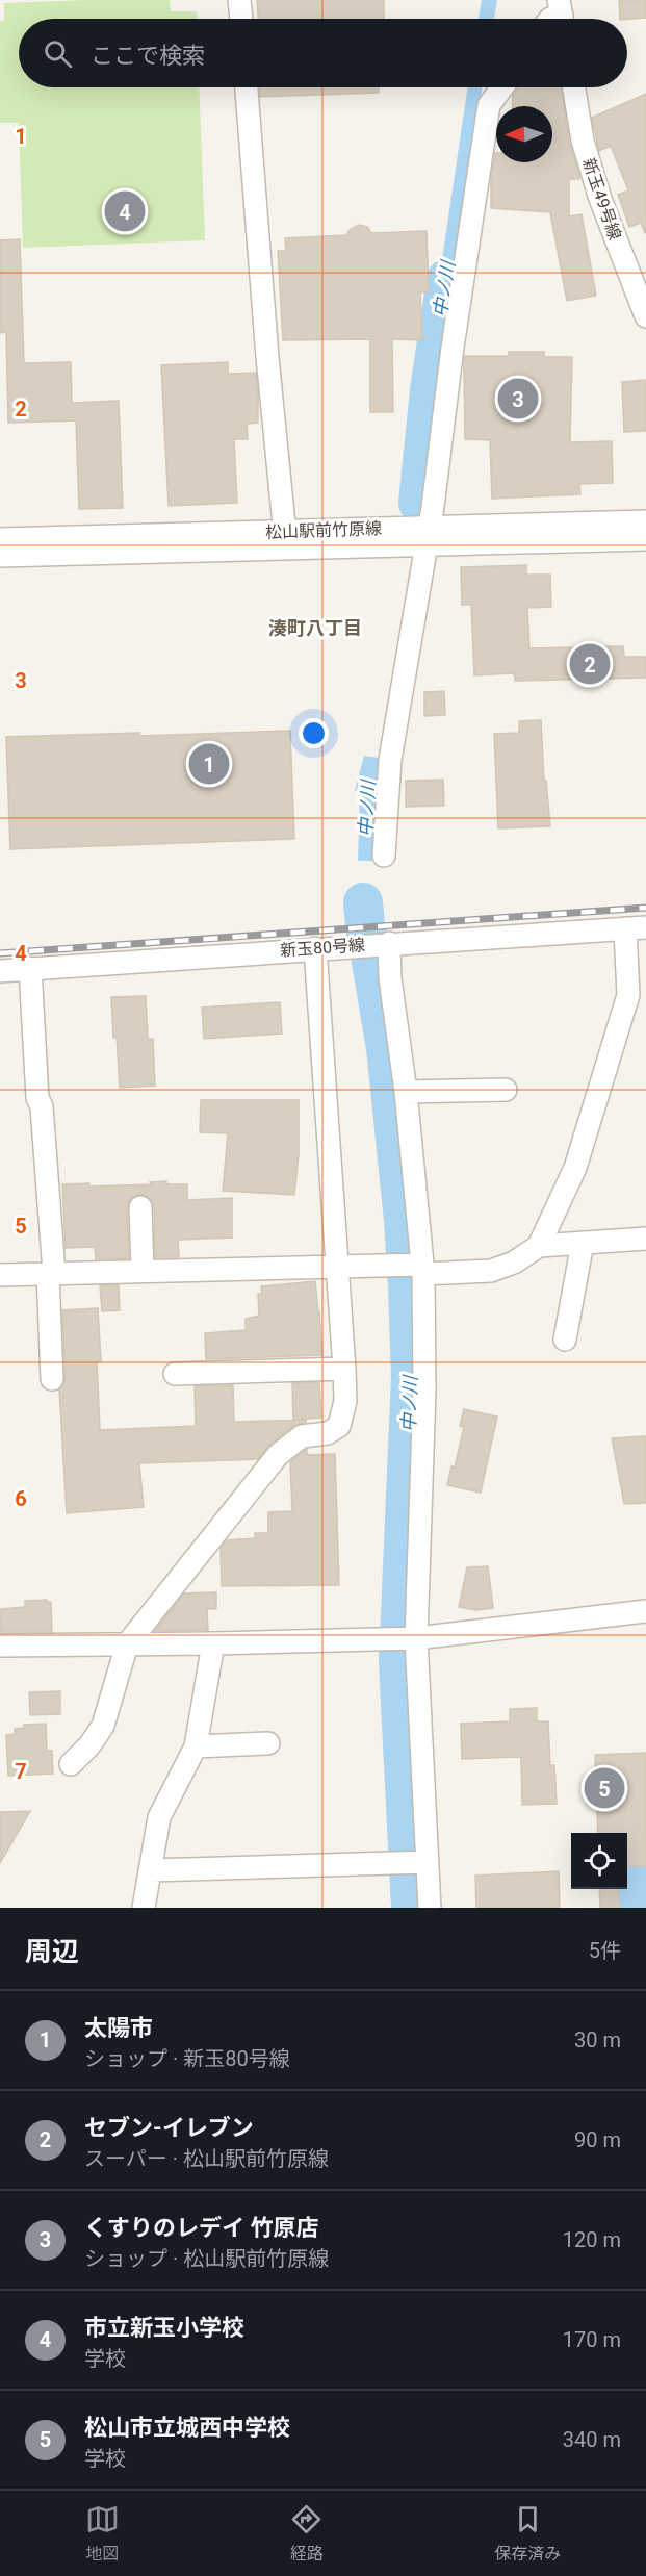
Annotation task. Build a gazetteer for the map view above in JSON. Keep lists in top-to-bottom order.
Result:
{
  "streets": {
    "street": ["新玉49号線", "松山駅前竹原線", "新玉80号線"]
  },
  "districts": ["湊町八丁目"],
  "water": ["中ノ川"],
  "north": "left",
  "page": {
    "search": "ここで検索",
    "pins": [
      "4",
      "3",
      "2",
      "1",
      "5"
    ],
    "heading": ["周辺", "5件"],
    "list": [
      {
        "mark": "1",
        "name": "太陽市",
        "note": "ショップ · 新玉80号線",
        "value": "30 m"
      },
      {
        "mark": "2",
        "name": "セブン-イレブン",
        "note": "スーパー · 松山駅前竹原線",
        "value": "90 m"
      },
      {
        "mark": "3",
        "name": "くすりのレデイ 竹原店",
        "note": "ショップ · 松山駅前竹原線",
        "value": "120 m"
      },
      {
        "mark": "4",
        "name": "市立新玉小学校",
        "note": "学校",
        "value": "170 m"
      },
      {
        "mark": "5",
        "name": "松山市立城西中学校",
        "note": "学校",
        "value": "340 m"
      }
    ],
    "nav": ["地図", "経路", "保存済み"]
  },
  "grid": {
    "rows": [
      "1",
      "2",
      "3",
      "4",
      "5",
      "6",
      "7"
    ]
  }
}
